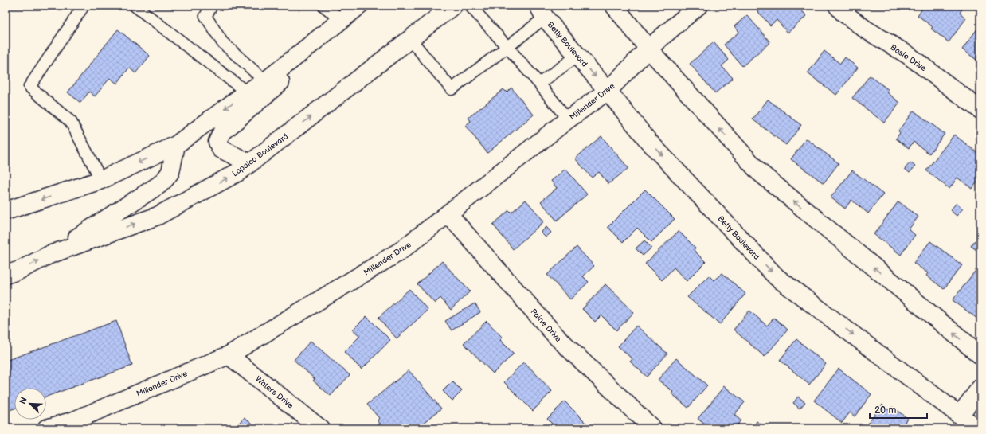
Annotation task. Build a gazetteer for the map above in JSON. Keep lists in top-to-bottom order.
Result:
{
  "streets": {
    "street": [
      "Betty Boulevard",
      "Basie Drive",
      "Millender Drive",
      "Lapalco Boulevard",
      "Paine Drive",
      "Waters Drive"
    ]
  },
  "crossings": [
    ["Betty Boulevard", "Millender Drive"],
    ["Millender Drive", "Paine Drive"],
    ["Millender Drive", "Waters Drive"]
  ],
  "scale_bar": "20 m",
  "north": "top left"
}
